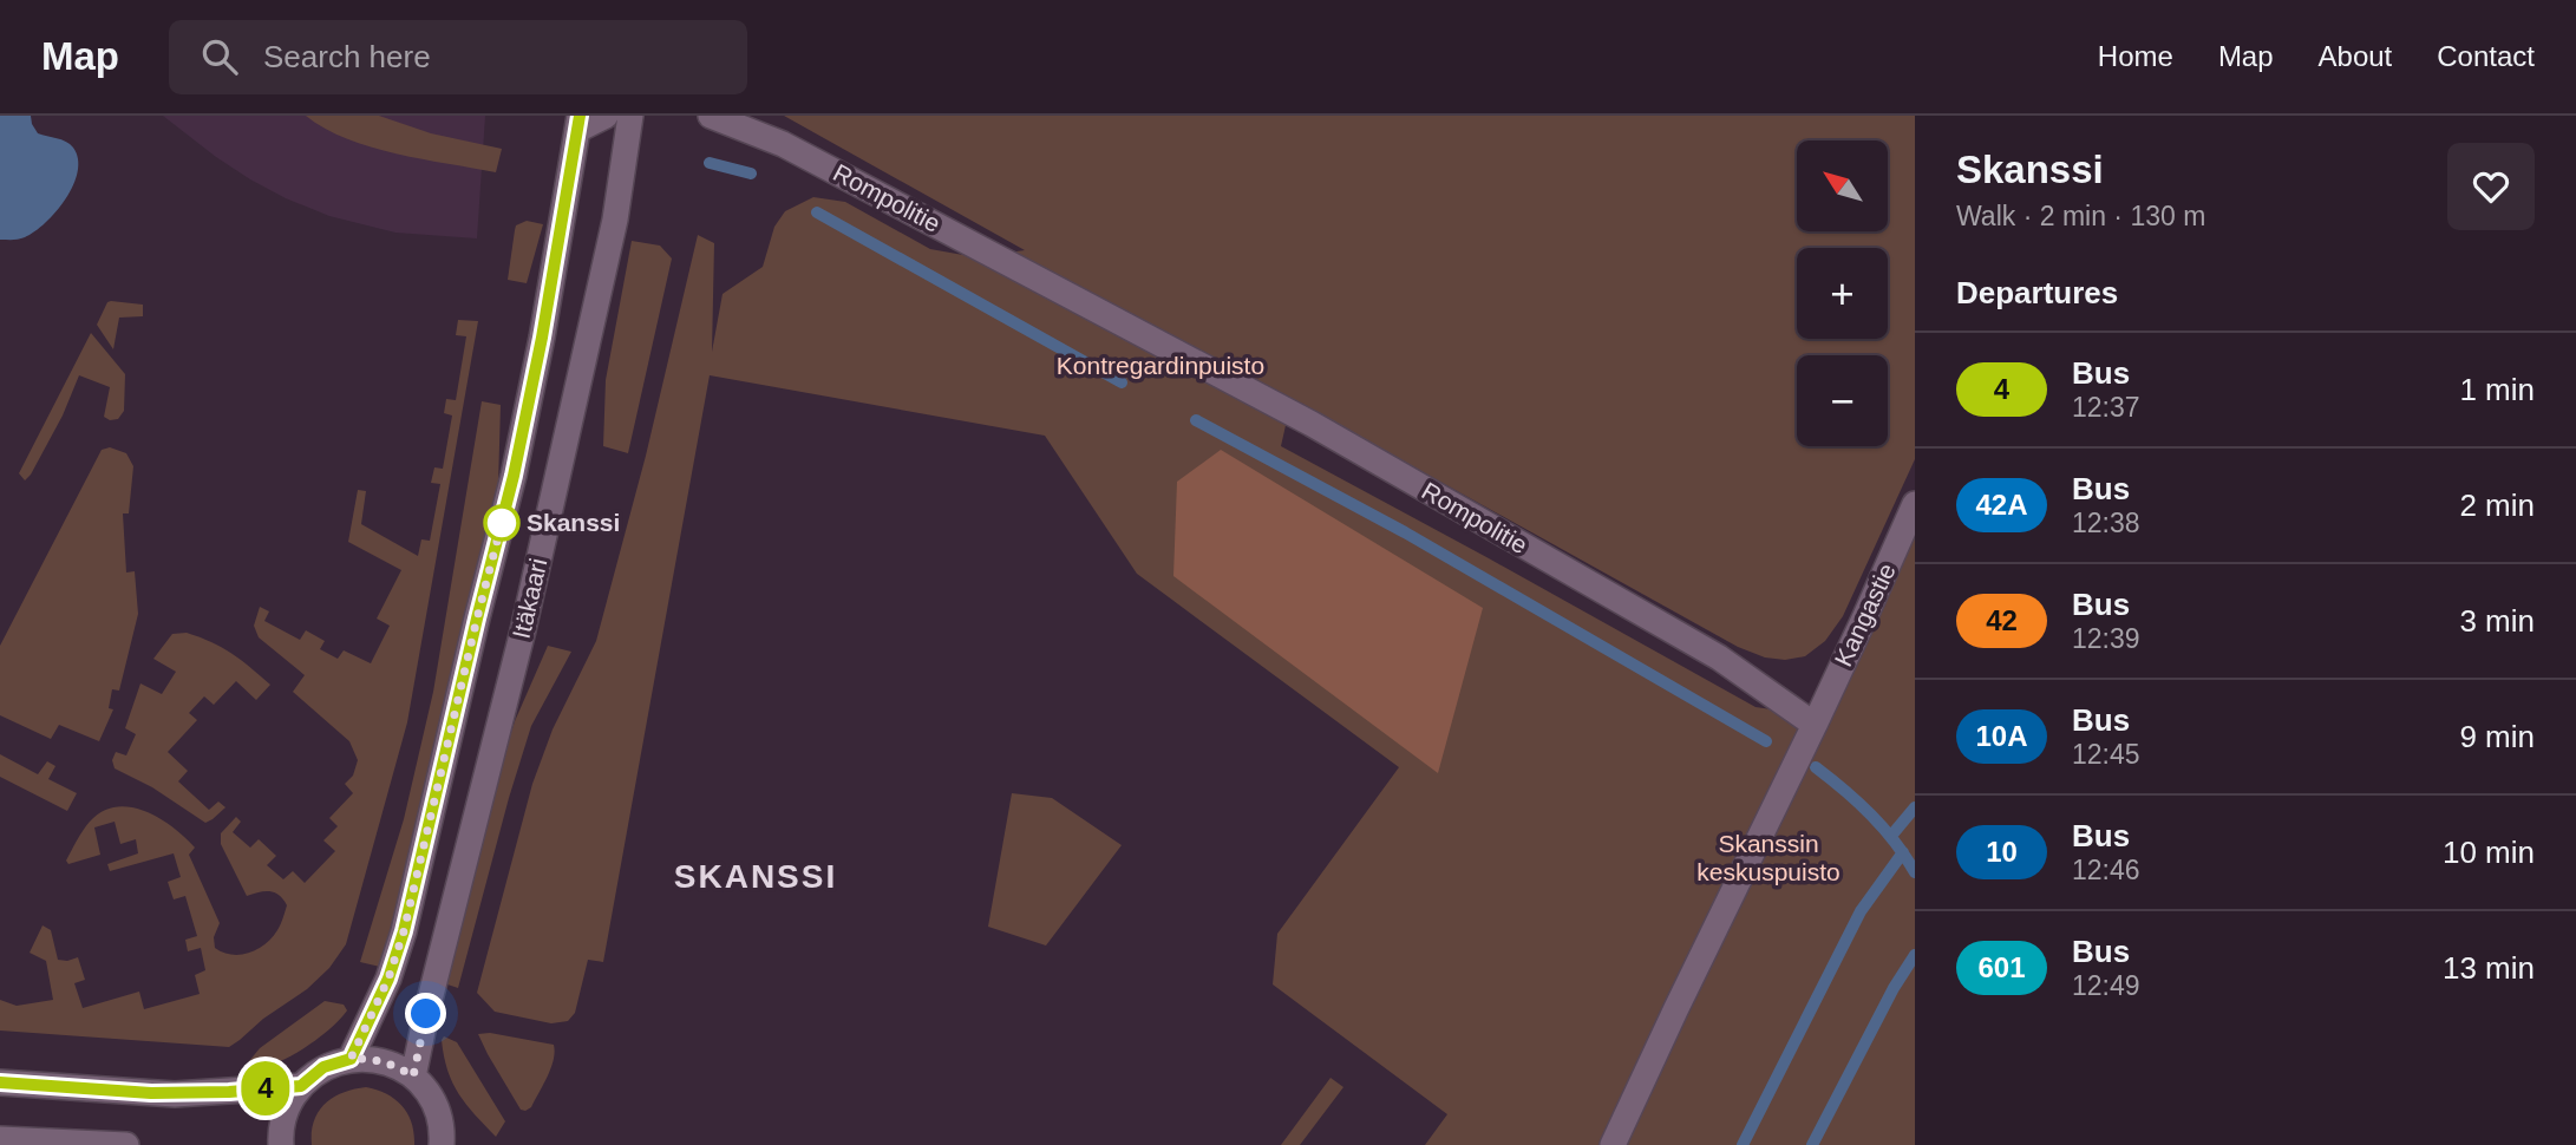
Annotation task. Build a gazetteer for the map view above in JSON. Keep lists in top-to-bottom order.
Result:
{
  "streets": {
    "street": ["Rompolitie", "Itäkaari", "Kangastie"]
  },
  "crossings": [
    ["Rompolitie", "Kangastie"]
  ],
  "districts": ["SKANSSI"],
  "parks": ["Kontregardinpuisto", "Skanssin keskuspuisto"],
  "places": ["Skanssi"],
  "lines": ["bus line 4"],
  "north": "top left",
  "page": {
    "header": "Map",
    "search": "Search here",
    "nav": [
      "Home",
      "Map",
      "About",
      "Contact"
    ],
    "on_map": "4",
    "heading": [
      ["Skanssi", "Walk · 2 min · 130 m"],
      "Departures"
    ],
    "map_buttons": ["+", "−"],
    "list": [
      {
        "mark": "4",
        "name": "Bus",
        "note": "12:37",
        "value": "1 min"
      },
      {
        "mark": "42A",
        "name": "Bus",
        "note": "12:38",
        "value": "2 min"
      },
      {
        "mark": "42",
        "name": "Bus",
        "note": "12:39",
        "value": "3 min"
      },
      {
        "mark": "10A",
        "name": "Bus",
        "note": "12:45",
        "value": "9 min"
      },
      {
        "mark": "10",
        "name": "Bus",
        "note": "12:46",
        "value": "10 min"
      },
      {
        "mark": "601",
        "name": "Bus",
        "note": "12:49",
        "value": "13 min"
      }
    ]
  }
}
